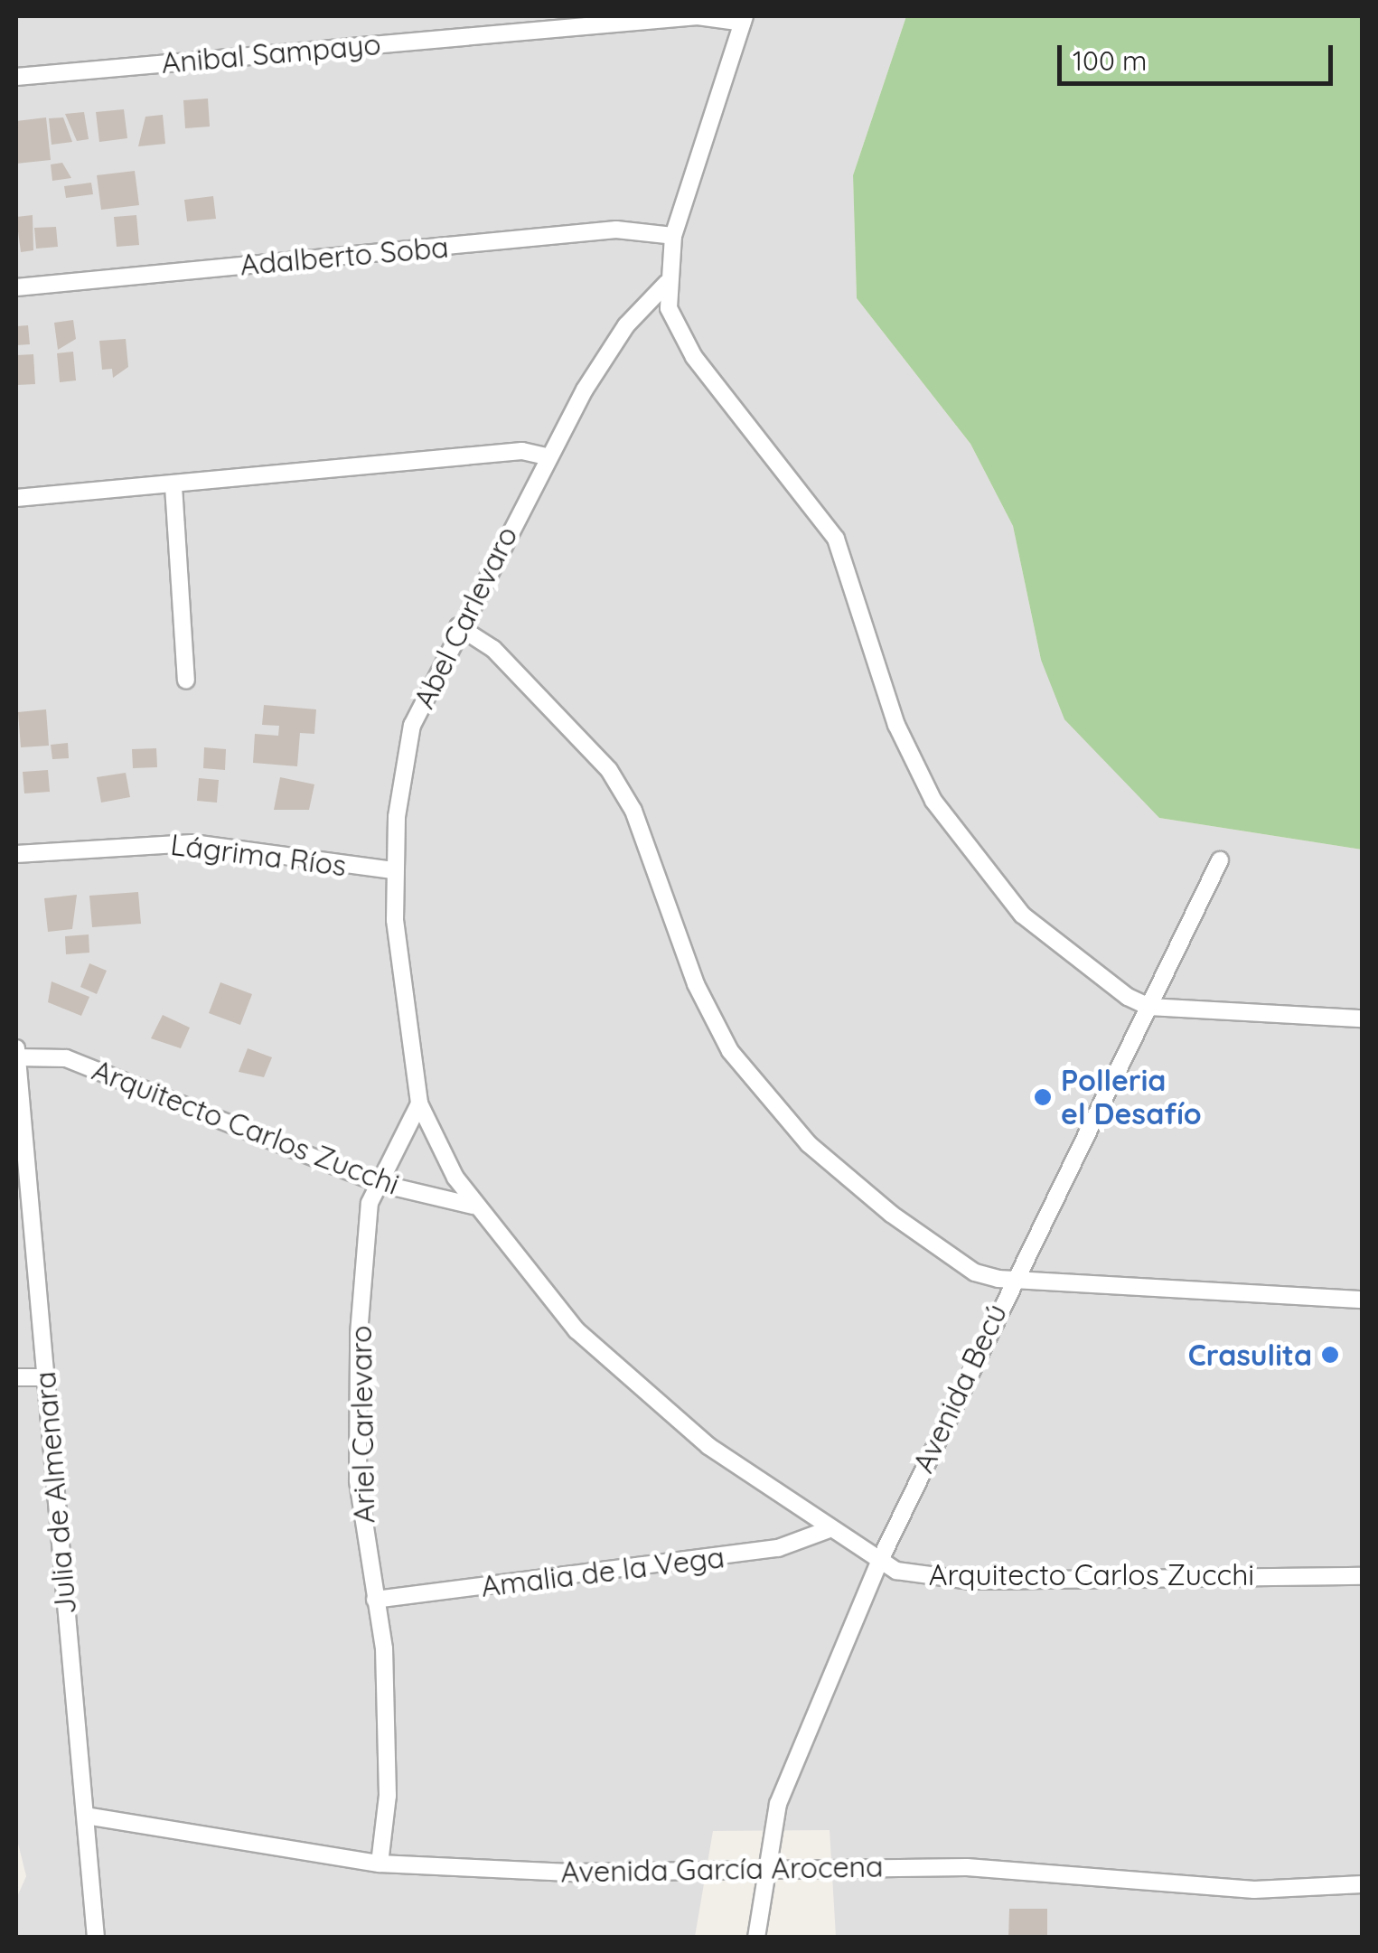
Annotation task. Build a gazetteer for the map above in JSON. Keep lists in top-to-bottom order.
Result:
{
  "streets": {
    "street": [
      "Anibal Sampayo",
      "Adalberto Soba",
      "Abel Carlevaro",
      "Lágrima Ríos",
      "Arquitecto Carlos Zucchi",
      "Avenida Becú",
      "Ariel Carlevaro",
      "Julia de Almenara",
      "Amalia de la Vega",
      "Avenida García Arocena"
    ]
  },
  "crossings": [
    ["Abel Carlevaro", "Lágrima Ríos"],
    ["Abel Carlevaro", "Arquitecto Carlos Zucchi"],
    ["Abel Carlevaro", "Ariel Carlevaro"],
    ["Arquitecto Carlos Zucchi", "Avenida Becú"],
    ["Arquitecto Carlos Zucchi", "Ariel Carlevaro"],
    ["Arquitecto Carlos Zucchi", "Julia de Almenara"],
    ["Arquitecto Carlos Zucchi", "Amalia de la Vega"],
    ["Avenida Becú", "Avenida García Arocena"],
    ["Ariel Carlevaro", "Amalia de la Vega"],
    ["Ariel Carlevaro", "Avenida García Arocena"],
    ["Julia de Almenara", "Avenida García Arocena"]
  ],
  "places": ["Polleria el Desafío", "Crasulita"],
  "scale_bar": "100 m"
}
